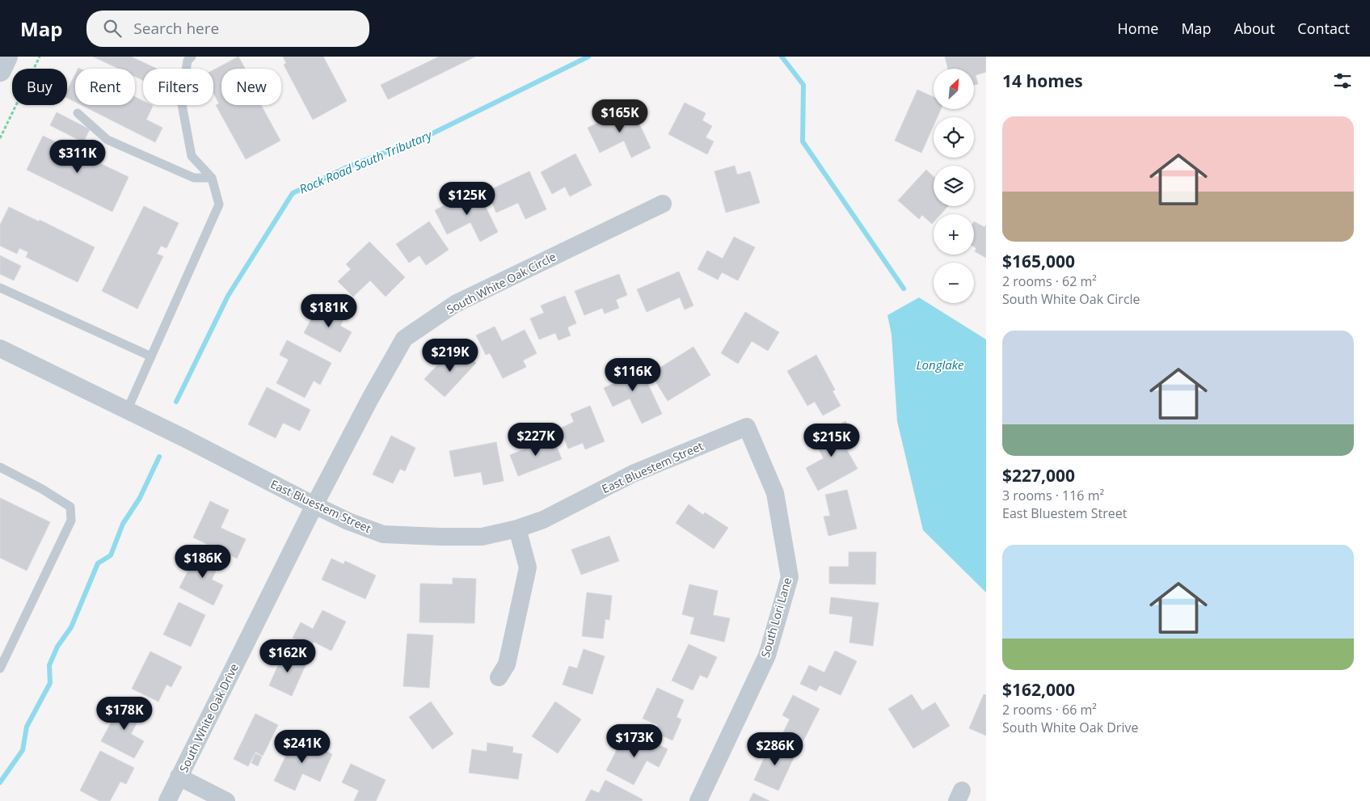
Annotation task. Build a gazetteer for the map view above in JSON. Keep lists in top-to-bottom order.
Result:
{
  "streets": {
    "street": [
      "South White Oak Circle",
      "East Bluestem Street",
      "South Lori Lane",
      "South White Oak Drive"
    ]
  },
  "crossings": [
    ["South White Oak Circle", "East Bluestem Street"],
    ["South White Oak Circle", "South White Oak Drive"],
    ["East Bluestem Street", "South Lori Lane"],
    ["East Bluestem Street", "South White Oak Drive"]
  ],
  "water": ["Rock Road South Tributary", "Longlake"],
  "north": "top right",
  "page": {
    "header": "Map",
    "search": "Search here",
    "nav": [
      "Home",
      "Map",
      "About",
      "Contact"
    ],
    "heading": "14 homes",
    "map_buttons": ["+", "−"],
    "chip": [
      "Buy",
      "Rent",
      "Filters",
      "New"
    ],
    "price": [
      "$165K",
      "$311K",
      "$125K",
      "$181K",
      "$219K",
      "$116K",
      "$227K",
      "$215K",
      "$186K",
      "$162K",
      "$178K",
      "$173K",
      "$241K",
      "$286K"
    ],
    "list": [
      {
        "name": "$165,000",
        "note": "2 rooms · 62 m² · South White Oak Circle"
      },
      {
        "name": "$227,000",
        "note": "3 rooms · 116 m² · East Bluestem Street"
      },
      {
        "name": "$162,000",
        "note": "2 rooms · 66 m² · South White Oak Drive"
      }
    ]
  }
}
